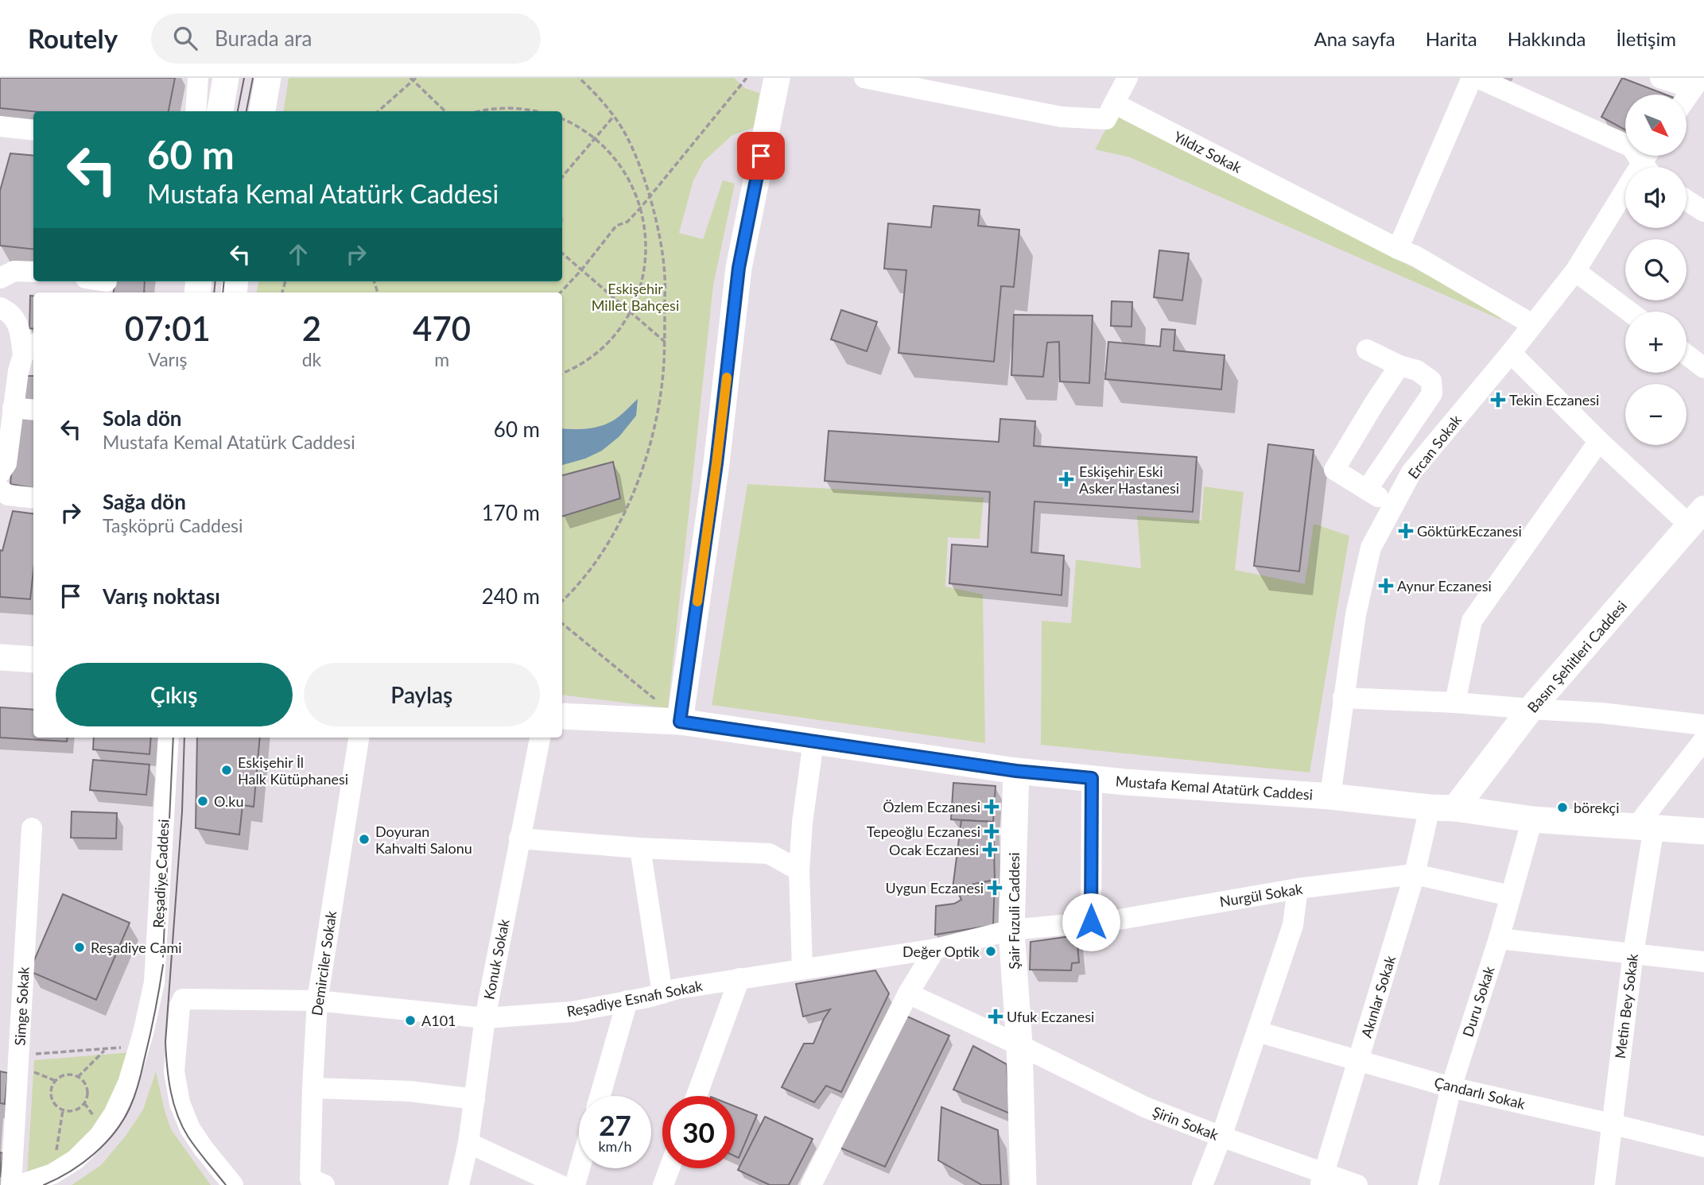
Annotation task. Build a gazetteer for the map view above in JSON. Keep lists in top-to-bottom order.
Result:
{
  "streets": {
    "main road": ["Basın Şehitleri Caddesi", "Mustafa Kemal Atatürk Caddesi", "Şair Fuzuli Caddesi"],
    "street": [
      "Yıldız Sokak",
      "Ercan Sokak",
      "Reşadiye Caddesi",
      "Nurgül Sokak",
      "Konuk Sokak",
      "Demirciler Sokak",
      "Akınlar Sokak",
      "Reşadiye Esnafı Sokak",
      "Duru Sokak",
      "Simge Sokak",
      "Metin Bey Sokak",
      "Çandarlı Sokak",
      "Şirin Sokak"
    ]
  },
  "crossings": [
    ["Yıldız Sokak", "Ercan Sokak"],
    ["Ercan Sokak", "Mustafa Kemal Atatürk Caddesi"],
    ["Basın Şehitleri Caddesi", "Mustafa Kemal Atatürk Caddesi"],
    ["Basın Şehitleri Caddesi", "Akınlar Sokak"],
    ["Mustafa Kemal Atatürk Caddesi", "Şair Fuzuli Caddesi"],
    ["Mustafa Kemal Atatürk Caddesi", "Akınlar Sokak"],
    ["Mustafa Kemal Atatürk Caddesi", "Duru Sokak"],
    ["Mustafa Kemal Atatürk Caddesi", "Metin Bey Sokak"],
    ["Nurgül Sokak", "Şair Fuzuli Caddesi"],
    ["Nurgül Sokak", "Akınlar Sokak"],
    ["Nurgül Sokak", "Reşadiye Esnafı Sokak"],
    ["Nurgül Sokak", "Duru Sokak"],
    ["Şair Fuzuli Caddesi", "Reşadiye Esnafı Sokak"],
    ["Şair Fuzuli Caddesi", "Şirin Sokak"],
    ["Konuk Sokak", "Reşadiye Esnafı Sokak"],
    ["Demirciler Sokak", "Reşadiye Esnafı Sokak"],
    ["Akınlar Sokak", "Çandarlı Sokak"],
    ["Akınlar Sokak", "Şirin Sokak"],
    ["Duru Sokak", "Çandarlı Sokak"],
    ["Metin Bey Sokak", "Çandarlı Sokak"]
  ],
  "parks": ["Eskişehir Millet Bahçesi"],
  "places": {
    "health": [
      "Tekin Eczanesi",
      "Eskişehir Eski Asker Hastanesi",
      "GöktürkEczanesi",
      "Aynur Eczanesi",
      "Özlem Eczanesi",
      "Tepeoğlu Eczanesi",
      "Ocak Eczanesi",
      "Uygun Eczanesi",
      "Ufuk Eczanesi"
    ],
    "other": [
      "Eskişehir İl Halk Kütüphanesi",
      "O.ku",
      "börekçi",
      "Doyuran Kahvalti Salonu",
      "Reşadiye Cami",
      "Değer Optik",
      "A101"
    ]
  },
  "north": "bottom right",
  "page": {
    "header": "Routely",
    "search": "Burada ara",
    "nav": [
      "Ana sayfa",
      "Harita",
      "Hakkında",
      "İletişim"
    ],
    "map_buttons": ["+", "−"],
    "turn": ["60 m", "Mustafa Kemal Atatürk Caddesi"],
    "eta": [
      "07:01",
      "Varış",
      "2",
      "dk",
      "470",
      "m"
    ],
    "list": [
      {
        "name": "Sola dön",
        "note": "Mustafa Kemal Atatürk Caddesi",
        "value": "60 m"
      },
      {
        "name": "Sağa dön",
        "note": "Taşköprü Caddesi",
        "value": "170 m"
      },
      {
        "name": "Varış noktası",
        "value": "240 m"
      }
    ],
    "buttons": ["Çıkış", "Paylaş"],
    "speed": "27 km/h",
    "limit": "30"
  }
}
